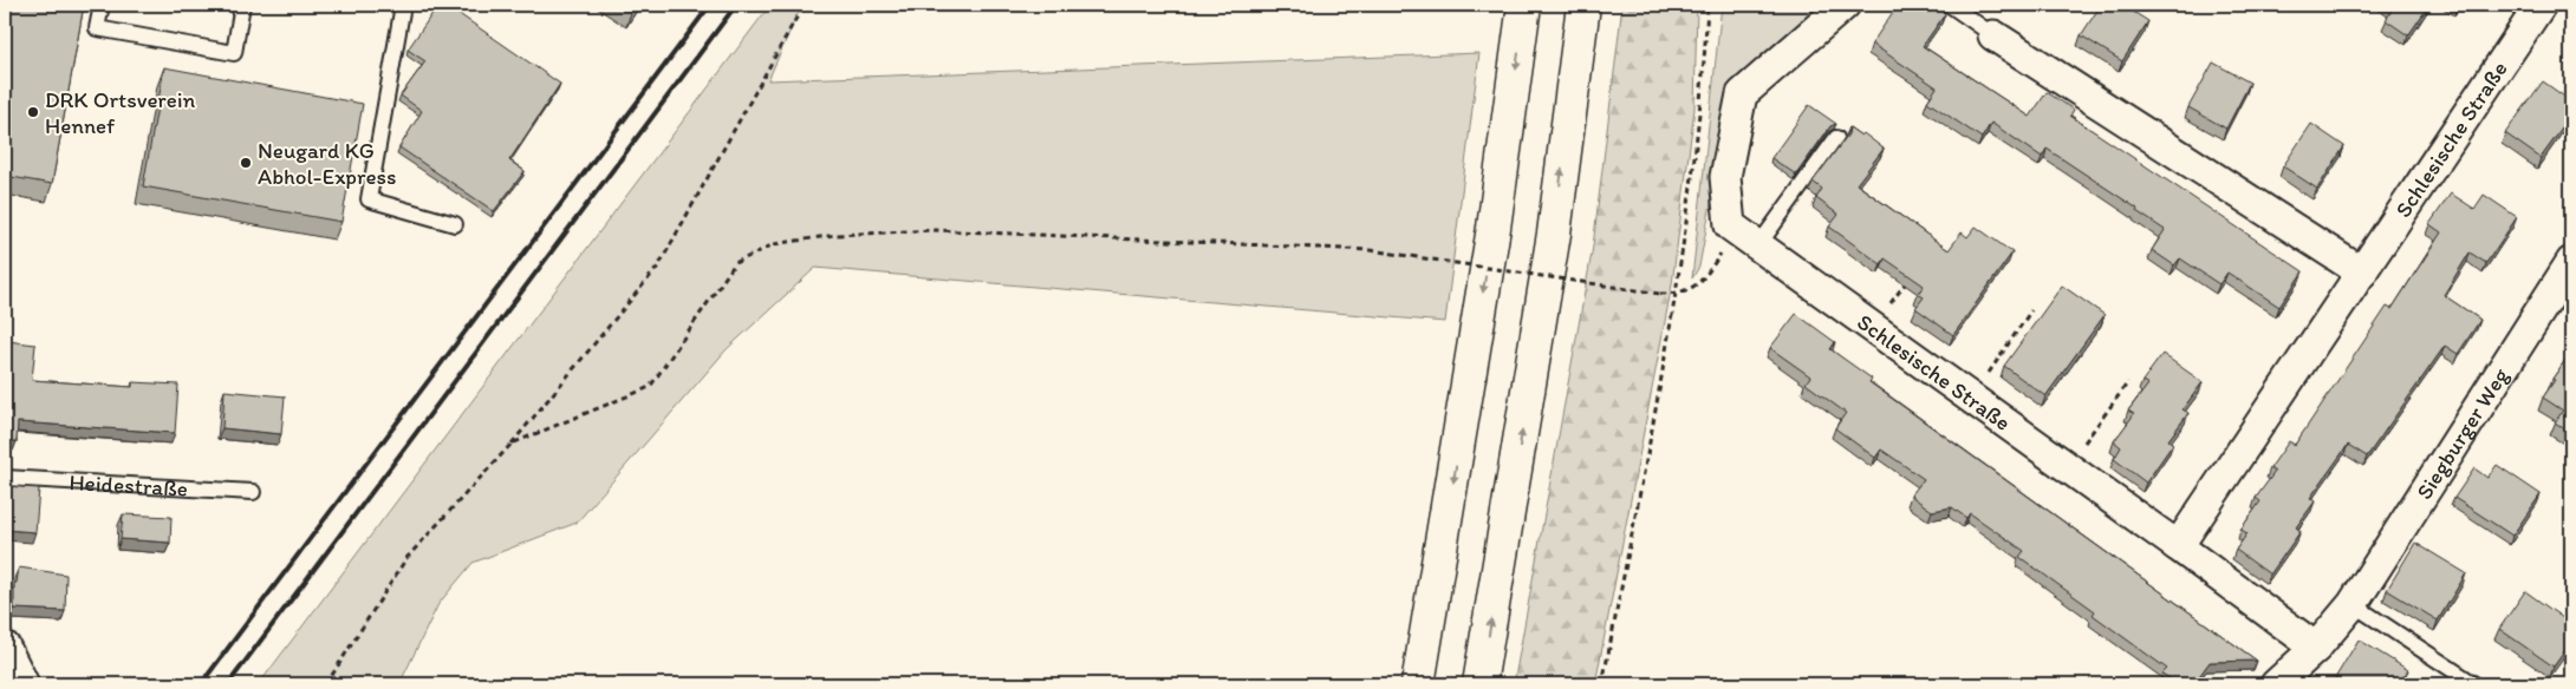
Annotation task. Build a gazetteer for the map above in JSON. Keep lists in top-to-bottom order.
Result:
{
  "streets": {
    "street": ["Schlesische Straße", "Siegburger Weg"],
    "lane": ["Heidestraße"]
  },
  "crossings": [
    ["Schlesische Straße", "Siegburger Weg"]
  ],
  "places": ["DRK Ortsverein Hennef", "Neugard KG Abhol-Express"]
}
